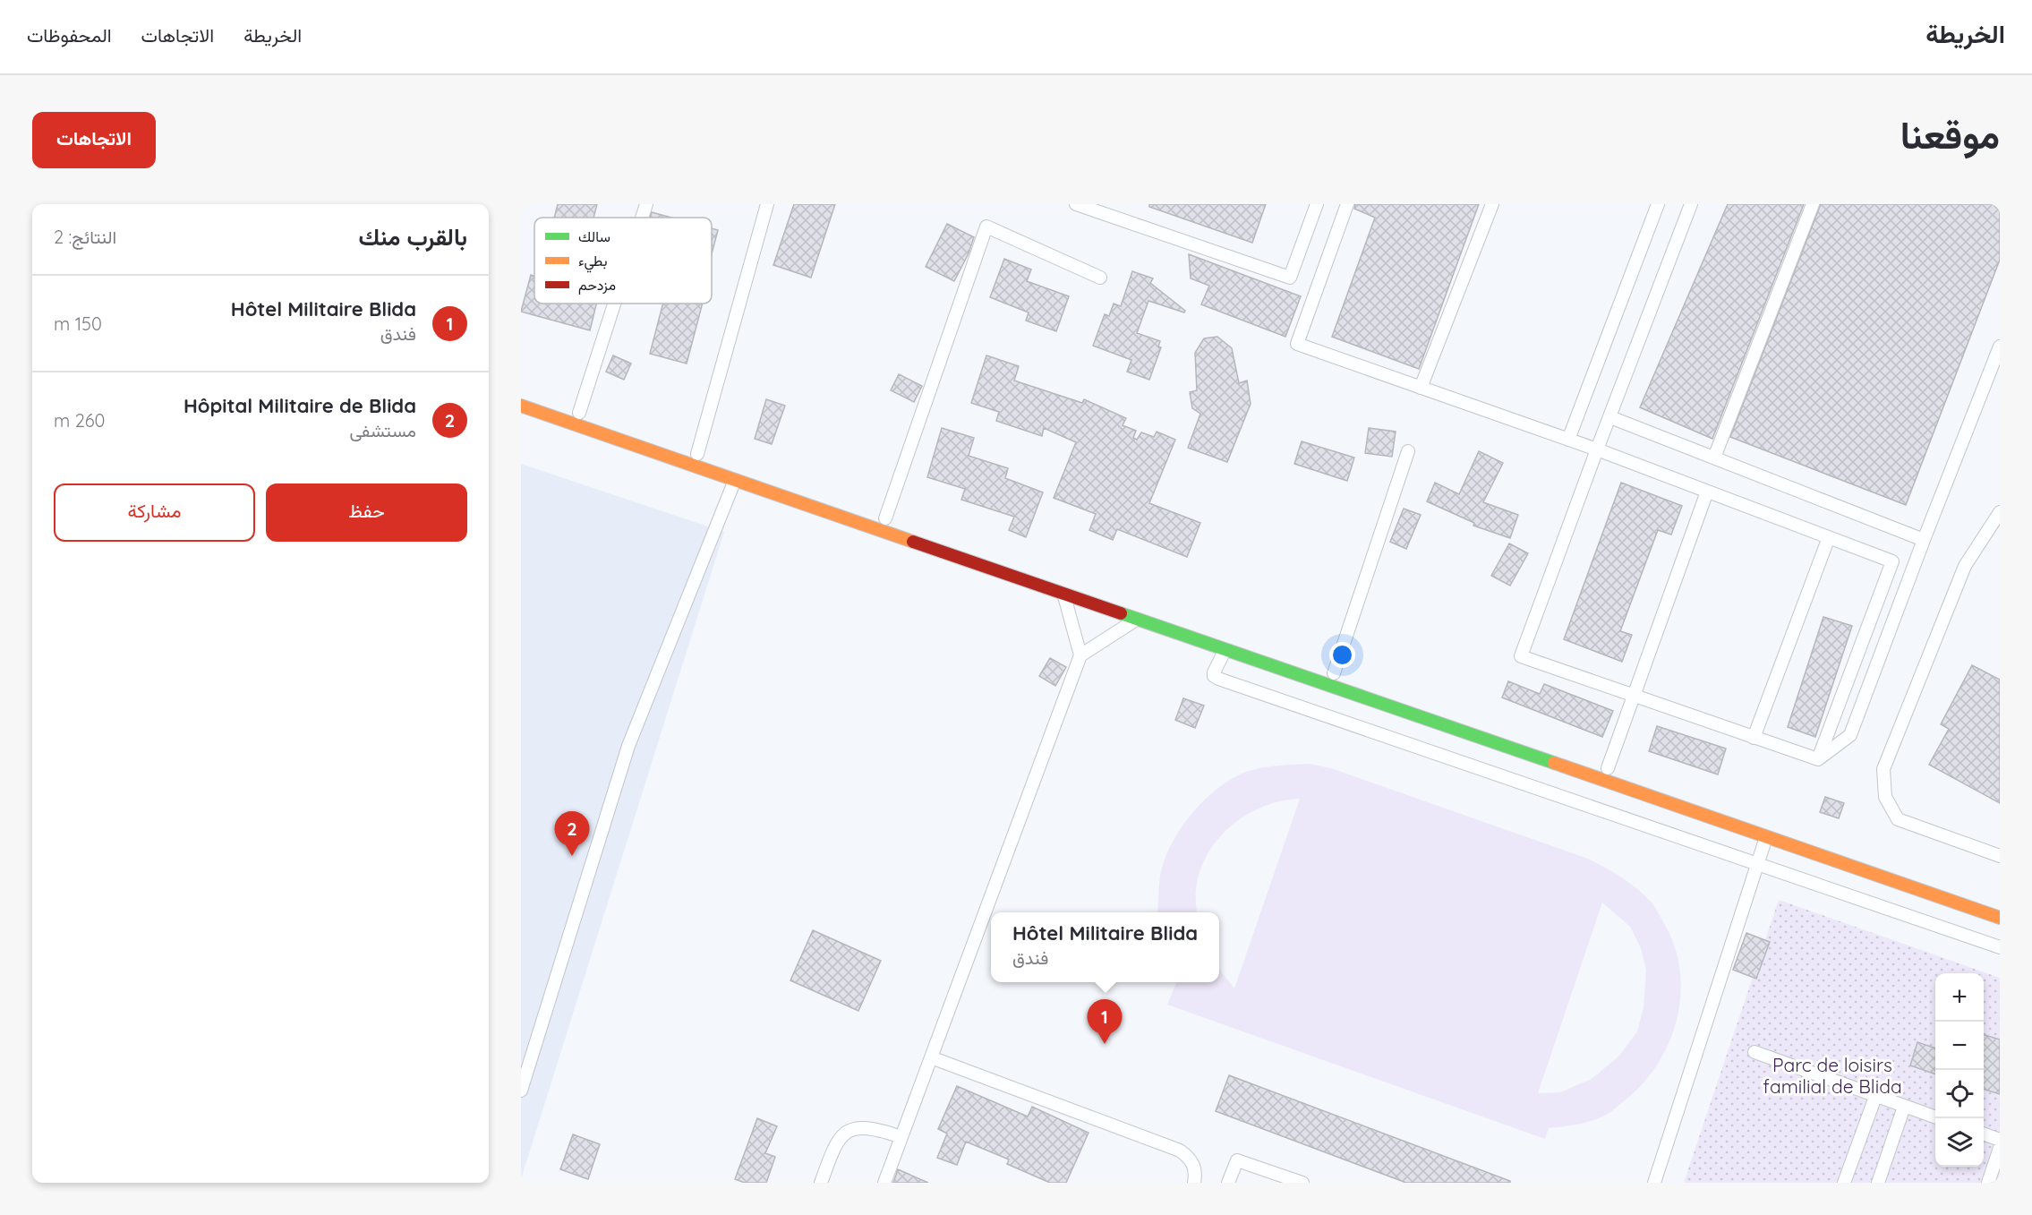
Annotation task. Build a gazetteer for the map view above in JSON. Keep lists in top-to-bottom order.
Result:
{
  "parks": ["Parc de loisirs familial de Blida"],
  "legend": ["سالك", "بطيء", "مزدحم"],
  "page": {
    "header": "الخريطة",
    "nav": ["الخريطة", "الاتجاهات", "المحفوظات"],
    "title": "موقعنا",
    "buttons": [
      "الاتجاهات",
      ["حفظ", "مشاركة"]
    ],
    "heading": ["بالقرب منك", "النتائج: 2"],
    "list": [
      {
        "mark": "1",
        "name": "Hôtel Militaire Blida",
        "note": "فندق",
        "value": "150 m"
      },
      {
        "mark": "2",
        "name": "Hôpital Militaire de Blida",
        "note": "مستشفى",
        "value": "260 m"
      }
    ],
    "pins": ["2", "1"],
    "popup": ["Hôtel Militaire Blida", "فندق"],
    "map_buttons": ["+", "−"]
  }
}
